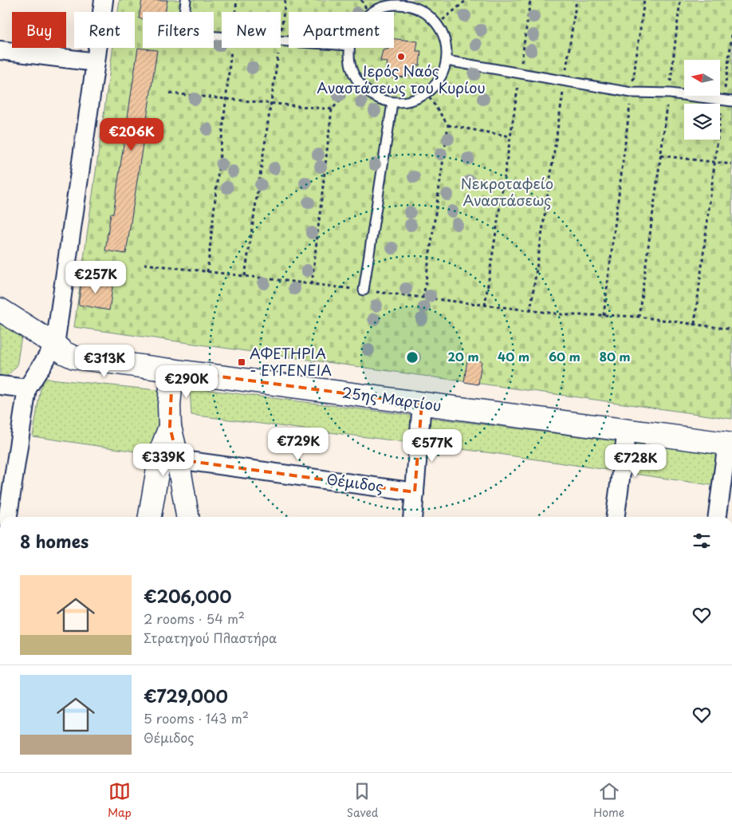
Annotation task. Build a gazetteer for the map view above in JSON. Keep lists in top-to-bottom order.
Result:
{
  "streets": {
    "street": ["25ης Μαρτίου", "Θέμιδος"]
  },
  "parks": ["Νεκροταφείο Αναστάσεως"],
  "places": {
    "other": ["Ιερός Ναός Αναστάσεως του Κυρίου"],
    "transit": ["ΑΦΕΤΗΡΙΑ - ΕΥΓΕΝΕΙΑ"]
  },
  "north": "left",
  "page": {
    "chip": [
      "Buy",
      "Rent",
      "Filters",
      "New",
      "Apartment"
    ],
    "price": [
      "€206K",
      "€257K",
      "€313K",
      "€290K",
      "€729K",
      "€577K",
      "€339K",
      "€728K"
    ],
    "heading": "8 homes",
    "list": [
      {
        "name": "€206,000",
        "note": "2 rooms · 54 m² · Στρατηγού Πλαστήρα"
      },
      {
        "name": "€729,000",
        "note": "5 rooms · 143 m² · Θέμιδος"
      }
    ],
    "tabs": ["Map", "Saved", "Home"]
  },
  "rings": [
    "20 m",
    "40 m",
    "60 m",
    "80 m"
  ]
}
